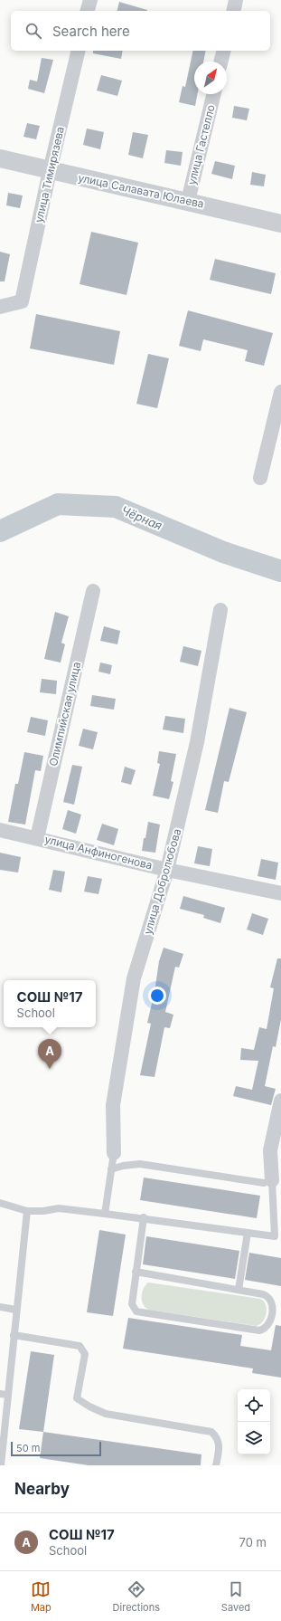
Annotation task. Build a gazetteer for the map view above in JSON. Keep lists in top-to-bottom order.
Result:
{
  "streets": {
    "street": [
      "улица Гастелло",
      "улица Тимирязева",
      "улица Салавата Юлаева",
      "Олимпийская улица",
      "улица Анфиногенова",
      "улица Добролюбова"
    ]
  },
  "crossings": [
    ["улица Гастелло", "улица Салавата Юлаева"],
    ["улица Тимирязева", "улица Салавата Юлаева"],
    ["Олимпийская улица", "улица Анфиногенова"],
    ["улица Анфиногенова", "улица Добролюбова"]
  ],
  "water": ["Чёрная"],
  "scale_bar": "50 m",
  "north": "top right",
  "page": {
    "search": "Search here",
    "popup": ["СОШ №17", "School"],
    "pins": "A",
    "scale": "50 m",
    "heading": "Nearby",
    "list": [
      {
        "mark": "A",
        "name": "СОШ №17",
        "note": "School",
        "value": "70 m"
      }
    ],
    "nav": ["Map", "Directions", "Saved"]
  }
}
